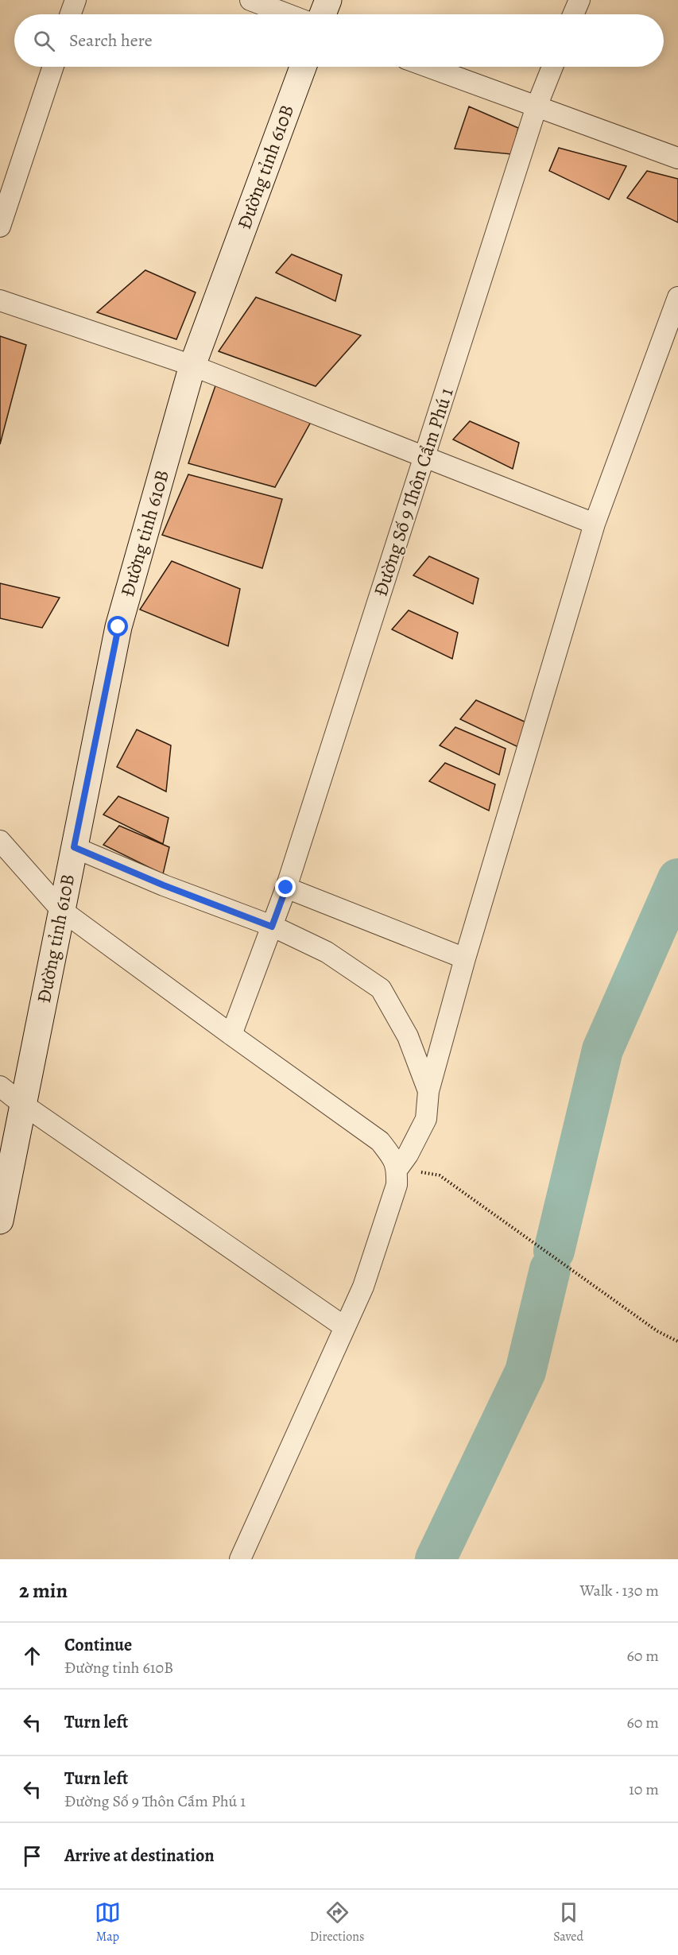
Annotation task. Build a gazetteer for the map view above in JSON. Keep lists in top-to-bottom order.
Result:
{
  "streets": {
    "main road": ["Đường tỉnh 610B"],
    "street": ["Đường Số 9 Thôn Cẩm Phú 1"]
  },
  "page": {
    "search": "Search here",
    "heading": ["2 min", "Walk · 130 m"],
    "list": [
      ["Continue", "Đường tỉnh 610B", "60 m"],
      ["Turn left", "60 m"],
      ["Turn left", "Đường Số 9 Thôn Cẩm Phú 1", "10 m"],
      "Arrive at destination"
    ],
    "nav": ["Map", "Directions", "Saved"]
  }
}
